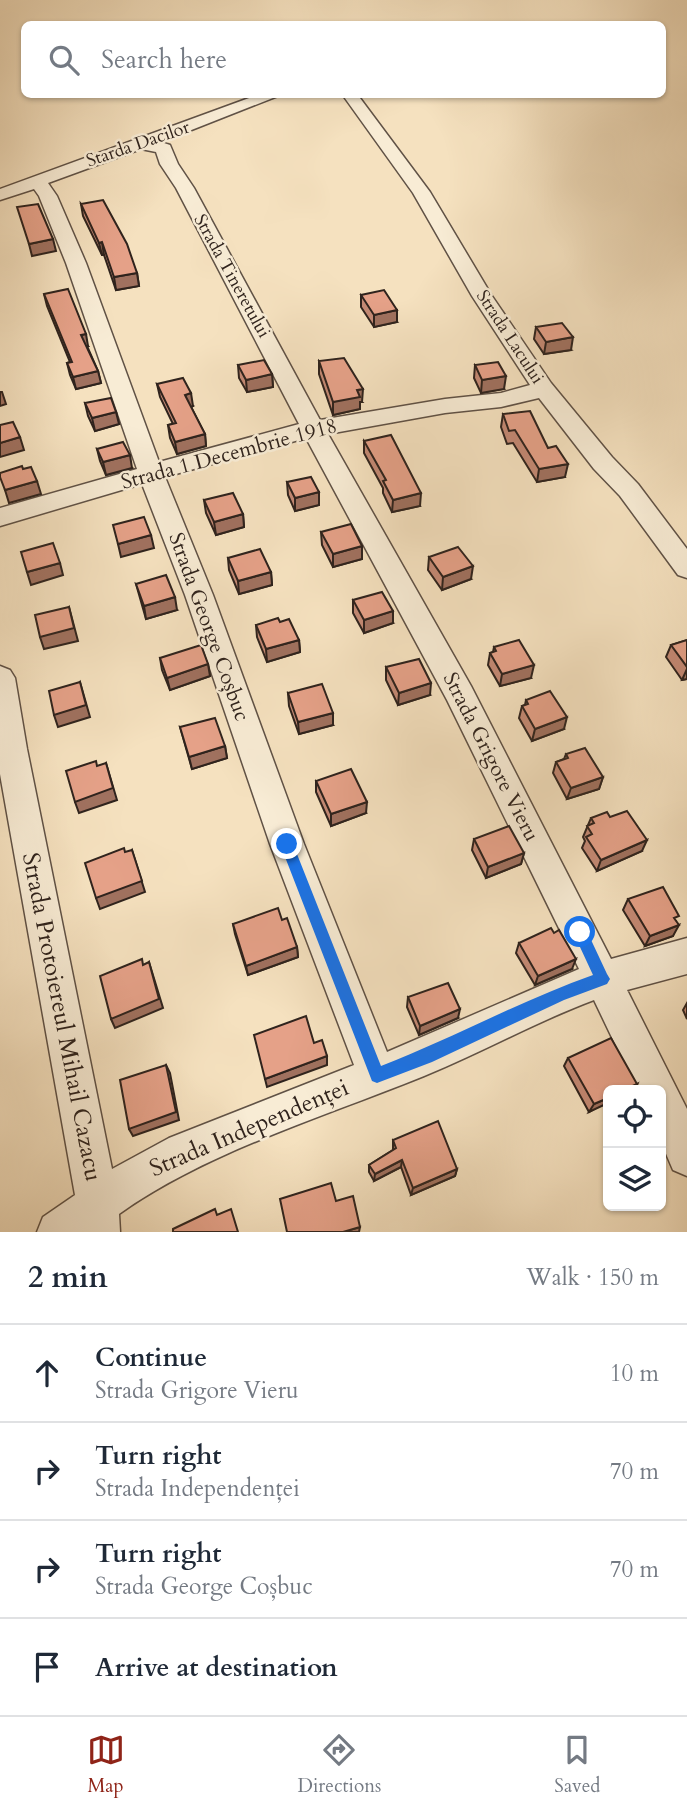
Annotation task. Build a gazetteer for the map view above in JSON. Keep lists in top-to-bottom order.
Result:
{
  "streets": {
    "street": [
      "Starda Dacilor",
      "Strada Tineretului",
      "Strada Lacului",
      "Strada 1 Decembrie 1918",
      "Strada George Coșbuc",
      "Strada Grigore Vieru",
      "Strada Protoiereul Mihail Cazacu",
      "Strada Independenţei"
    ]
  },
  "crossings": [
    ["Starda Dacilor", "Strada Tineretului"],
    ["Starda Dacilor", "Strada George Coșbuc"],
    ["Strada Tineretului", "Strada 1 Decembrie 1918"],
    ["Strada Tineretului", "Strada Grigore Vieru"],
    ["Strada Lacului", "Strada 1 Decembrie 1918"],
    ["Strada 1 Decembrie 1918", "Strada George Coșbuc"],
    ["Strada 1 Decembrie 1918", "Strada Grigore Vieru"],
    ["Strada George Coșbuc", "Strada Independenţei"],
    ["Strada Grigore Vieru", "Strada Independenţei"],
    ["Strada Protoiereul Mihail Cazacu", "Strada Independenţei"]
  ],
  "page": {
    "search": "Search here",
    "heading": ["2 min", "Walk · 150 m"],
    "list": [
      ["Continue", "Strada Grigore Vieru", "10 m"],
      ["Turn right", "Strada Independenţei", "70 m"],
      ["Turn right", "Strada George Coșbuc", "70 m"],
      "Arrive at destination"
    ],
    "nav": ["Map", "Directions", "Saved"]
  }
}
